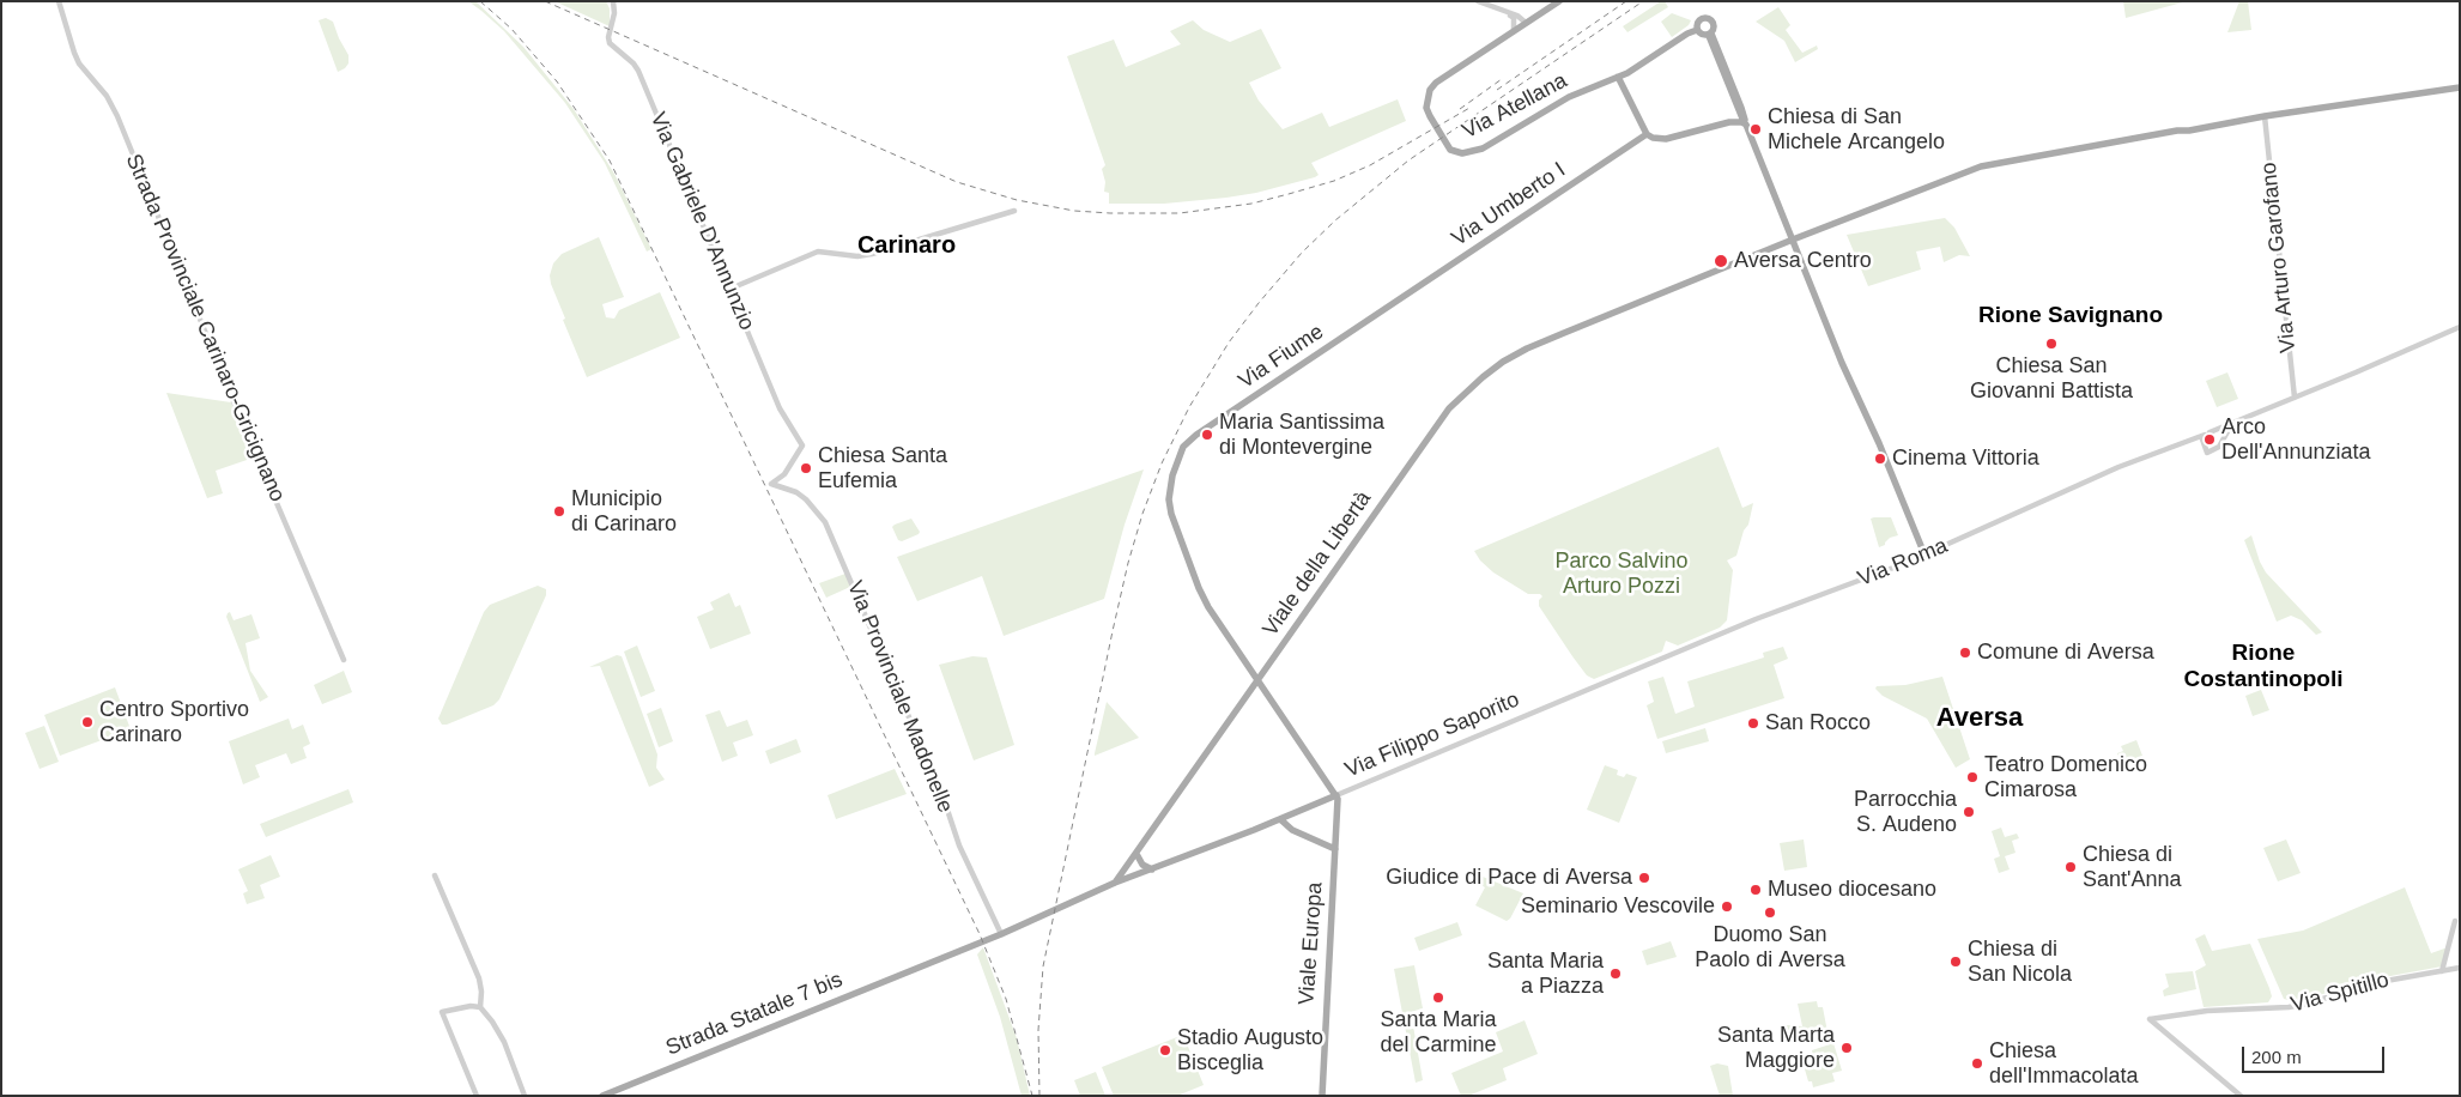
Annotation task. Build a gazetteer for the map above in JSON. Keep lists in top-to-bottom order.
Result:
{
  "streets": {
    "main road": [
      "Via Atellana",
      "Via Umberto I",
      "Via Fiume",
      "Viale della Libertà",
      "Via Filippo Saporito",
      "Viale Europa",
      "Strada Statale 7 bis"
    ],
    "street": [
      "Via Gabriele D'Annunzio",
      "Via Arturo Garofano",
      "Strada Provinciale Carinaro-Gricignano",
      "Via Roma",
      "Via Provinciale Madonelle",
      "Via Spitillo"
    ]
  },
  "crossings": [
    ["Via Umberto I", "Via Fiume"],
    ["Via Gabriele D'Annunzio", "Via Provinciale Madonelle"],
    ["Via Arturo Garofano", "Via Roma"],
    ["Via Arturo Garofano", "Viale della Libertà"],
    ["Via Fiume", "Viale della Libertà"],
    ["Via Roma", "Via Filippo Saporito"],
    ["Viale della Libertà", "Via Filippo Saporito"],
    ["Via Provinciale Madonelle", "Strada Statale 7 bis"],
    ["Via Filippo Saporito", "Viale Europa"]
  ],
  "districts": [
    "Carinaro",
    "Rione Savignano",
    "Rione Costantinopoli",
    "Aversa"
  ],
  "parks": ["Parco Salvino Arturo Pozzi"],
  "places": [
    "Chiesa di San Michele Arcangelo",
    "Aversa Centro",
    "Chiesa San Giovanni Battista",
    "Maria Santissima di Montevergine",
    "Arco Dell'Annunziata",
    "Cinema Vittoria",
    "Chiesa Santa Eufemia",
    "Municipio di Carinaro",
    "Comune di Aversa",
    "Centro Sportivo Carinaro",
    "San Rocco",
    "Teatro Domenico Cimarosa",
    "Parrocchia S. Audeno",
    "Chiesa di Sant'Anna",
    "Giudice di Pace di Aversa",
    "Museo diocesano",
    "Seminario Vescovile",
    "Duomo San Paolo di Aversa",
    "Chiesa di San Nicola",
    "Santa Maria a Piazza",
    "Santa Maria del Carmine",
    "Santa Marta Maggiore",
    "Stadio Augusto Bisceglia",
    "Chiesa dell'Immacolata"
  ],
  "scale_bar": "200 m"
}
